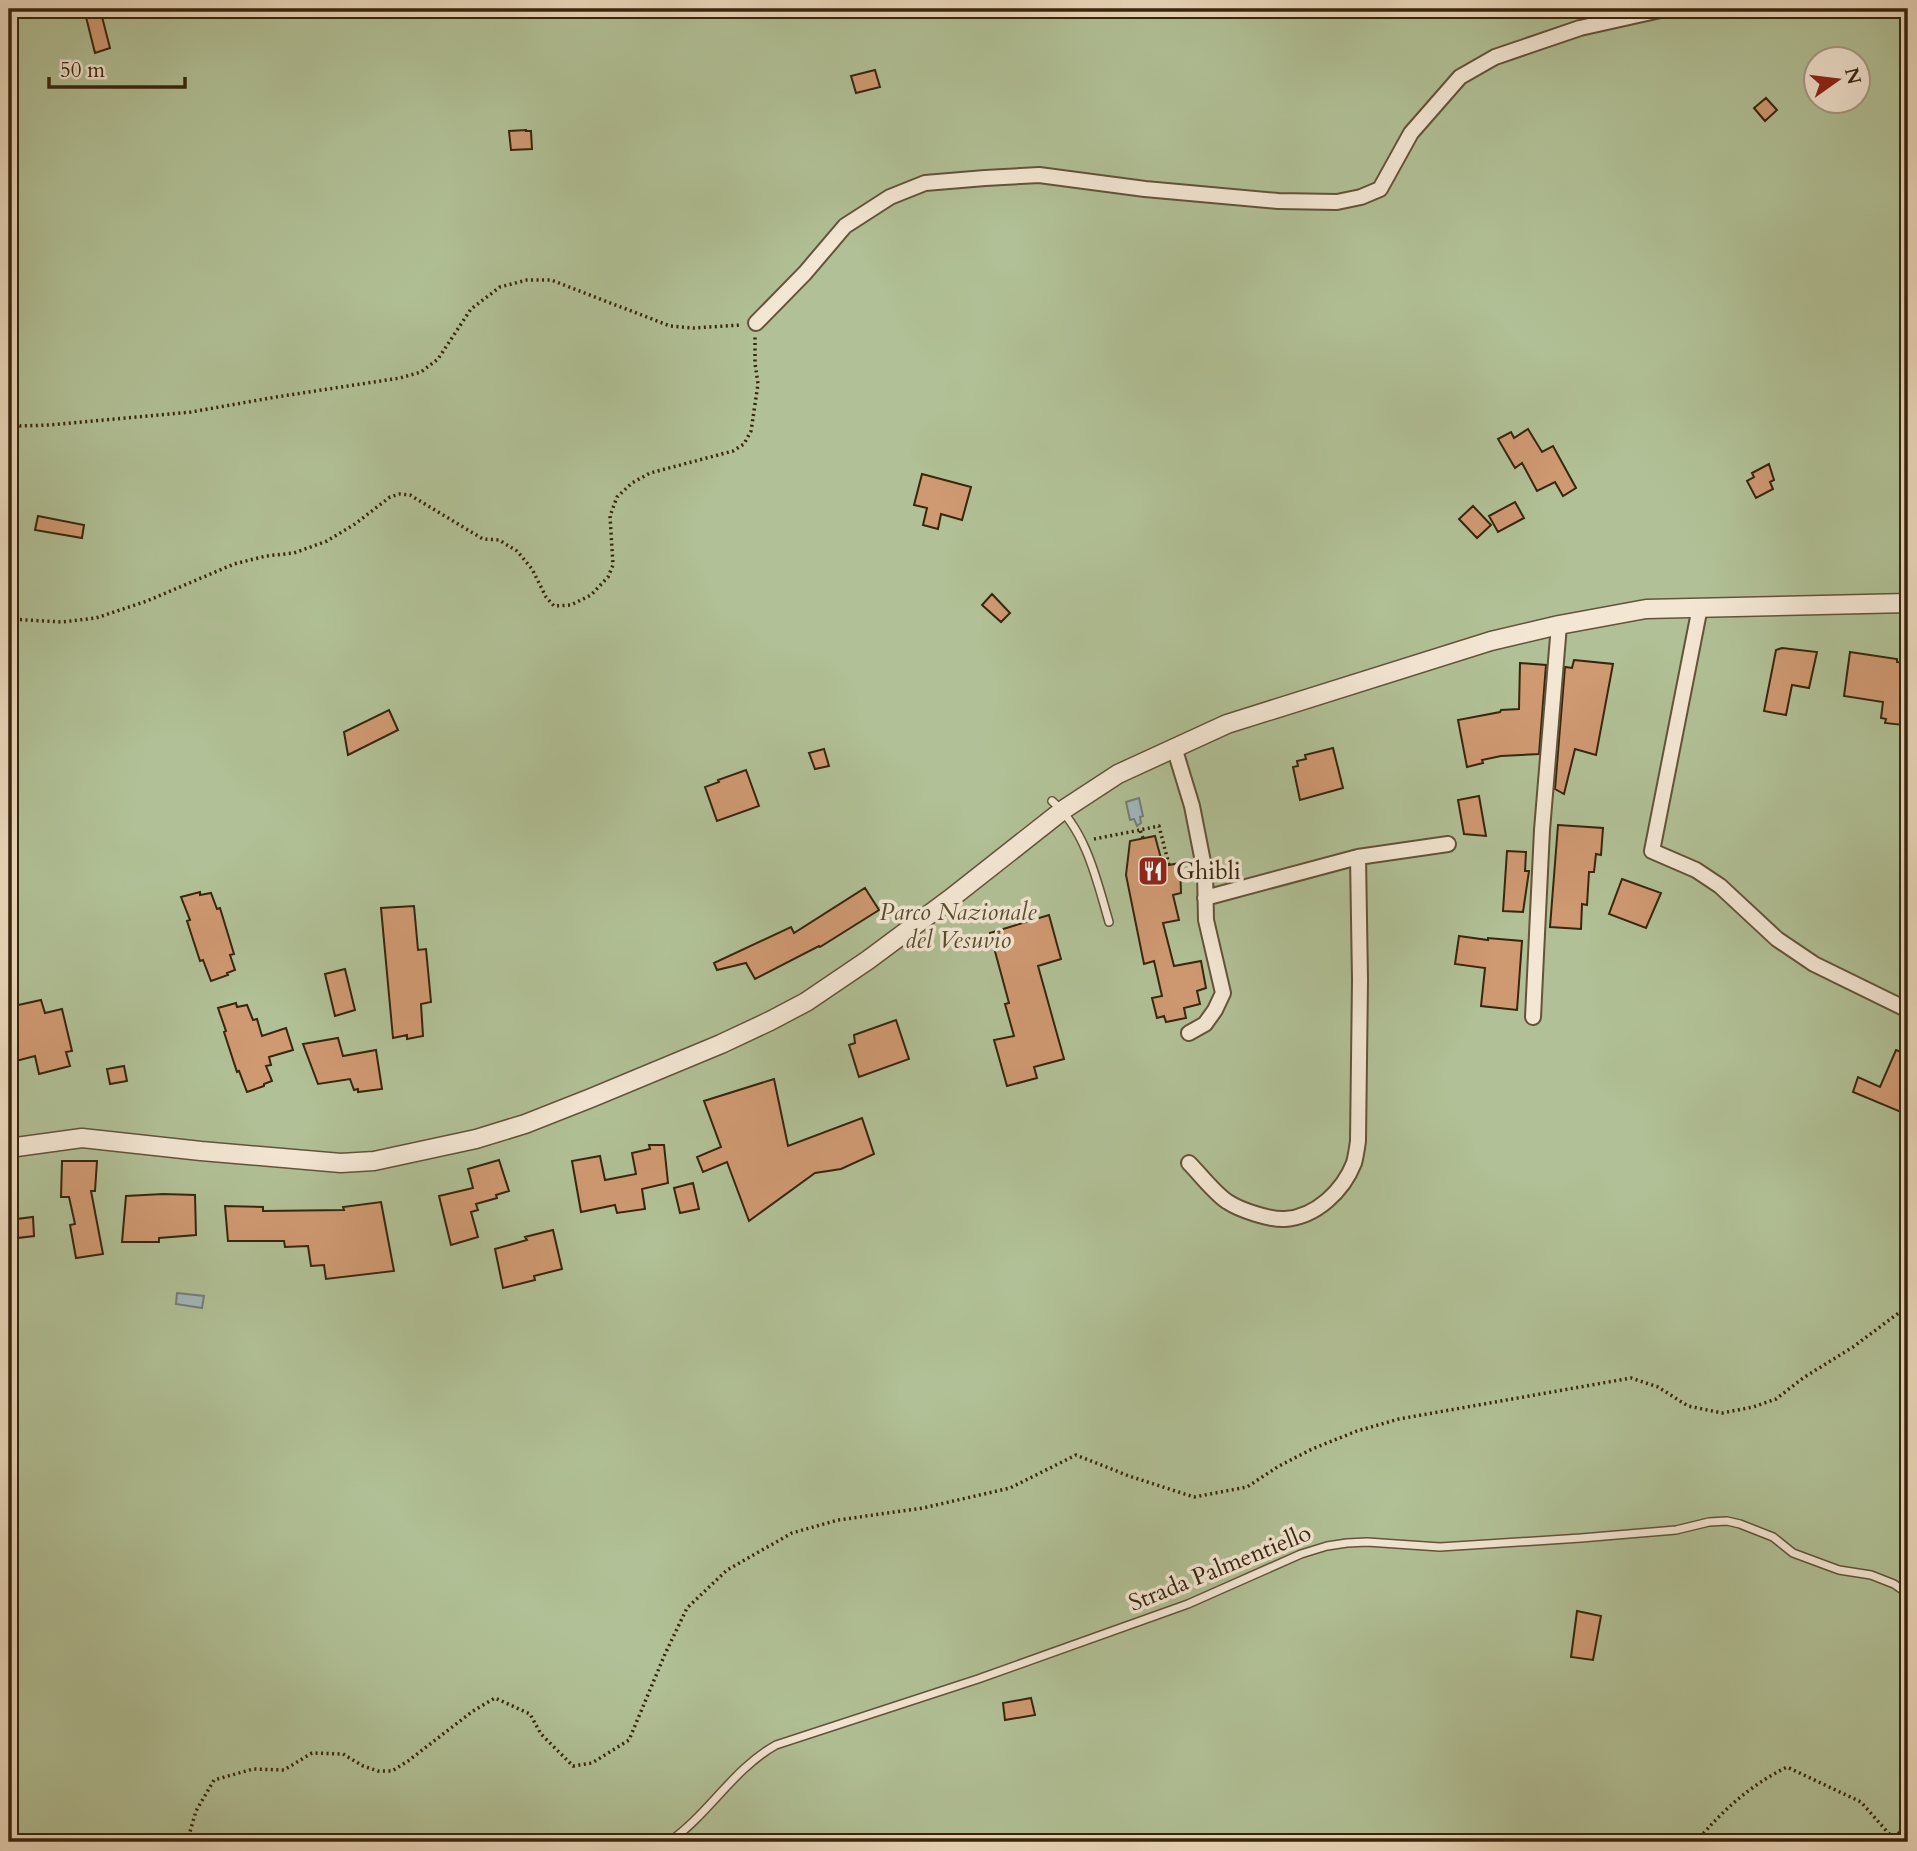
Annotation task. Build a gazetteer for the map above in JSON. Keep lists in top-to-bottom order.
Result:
{
  "streets": {
    "lane": ["Strada Palmentiello"]
  },
  "parks": ["Parco Nazionale del Vesuvio"],
  "places": {
    "restaurant": ["Ghibli"]
  },
  "scale_bar": "50 m",
  "north": "right"
}
